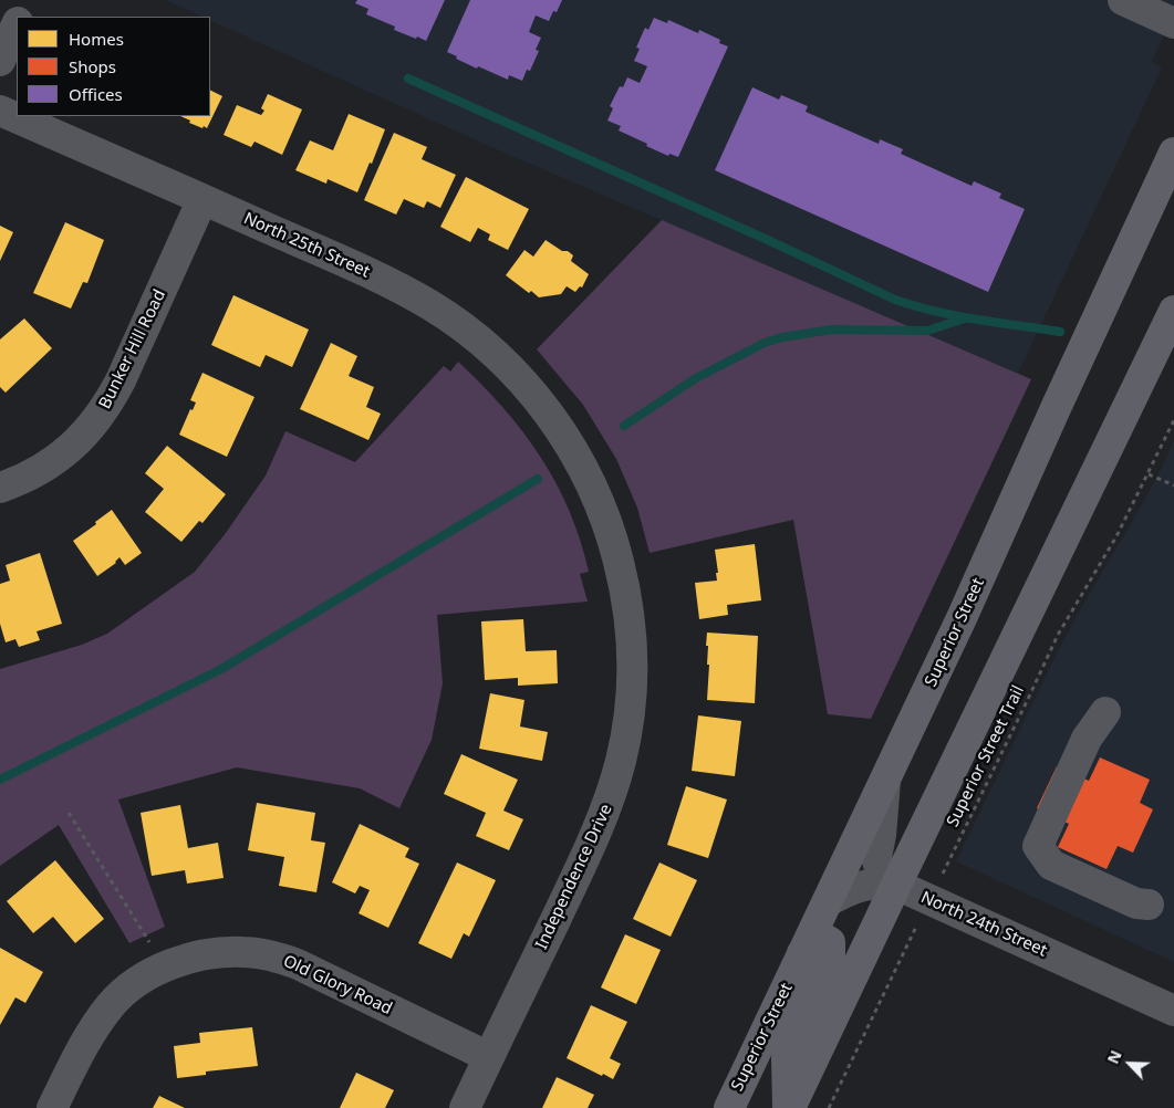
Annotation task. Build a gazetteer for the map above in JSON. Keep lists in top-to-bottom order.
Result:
{
  "streets": {
    "main road": ["Superior Street"],
    "street": [
      "North 25th Street",
      "Bunker Hill Road",
      "Independence Drive",
      "North 24th Street",
      "Old Glory Road"
    ],
    "path": ["Superior Street Trail"]
  },
  "crossings": [
    ["North 25th Street", "Bunker Hill Road"],
    ["North 25th Street", "Independence Drive"],
    ["Superior Street", "North 24th Street"],
    ["Superior Street Trail", "North 24th Street"],
    ["Independence Drive", "Old Glory Road"]
  ],
  "legend": ["Homes", "Shops", "Offices"],
  "north": "top left"
}
